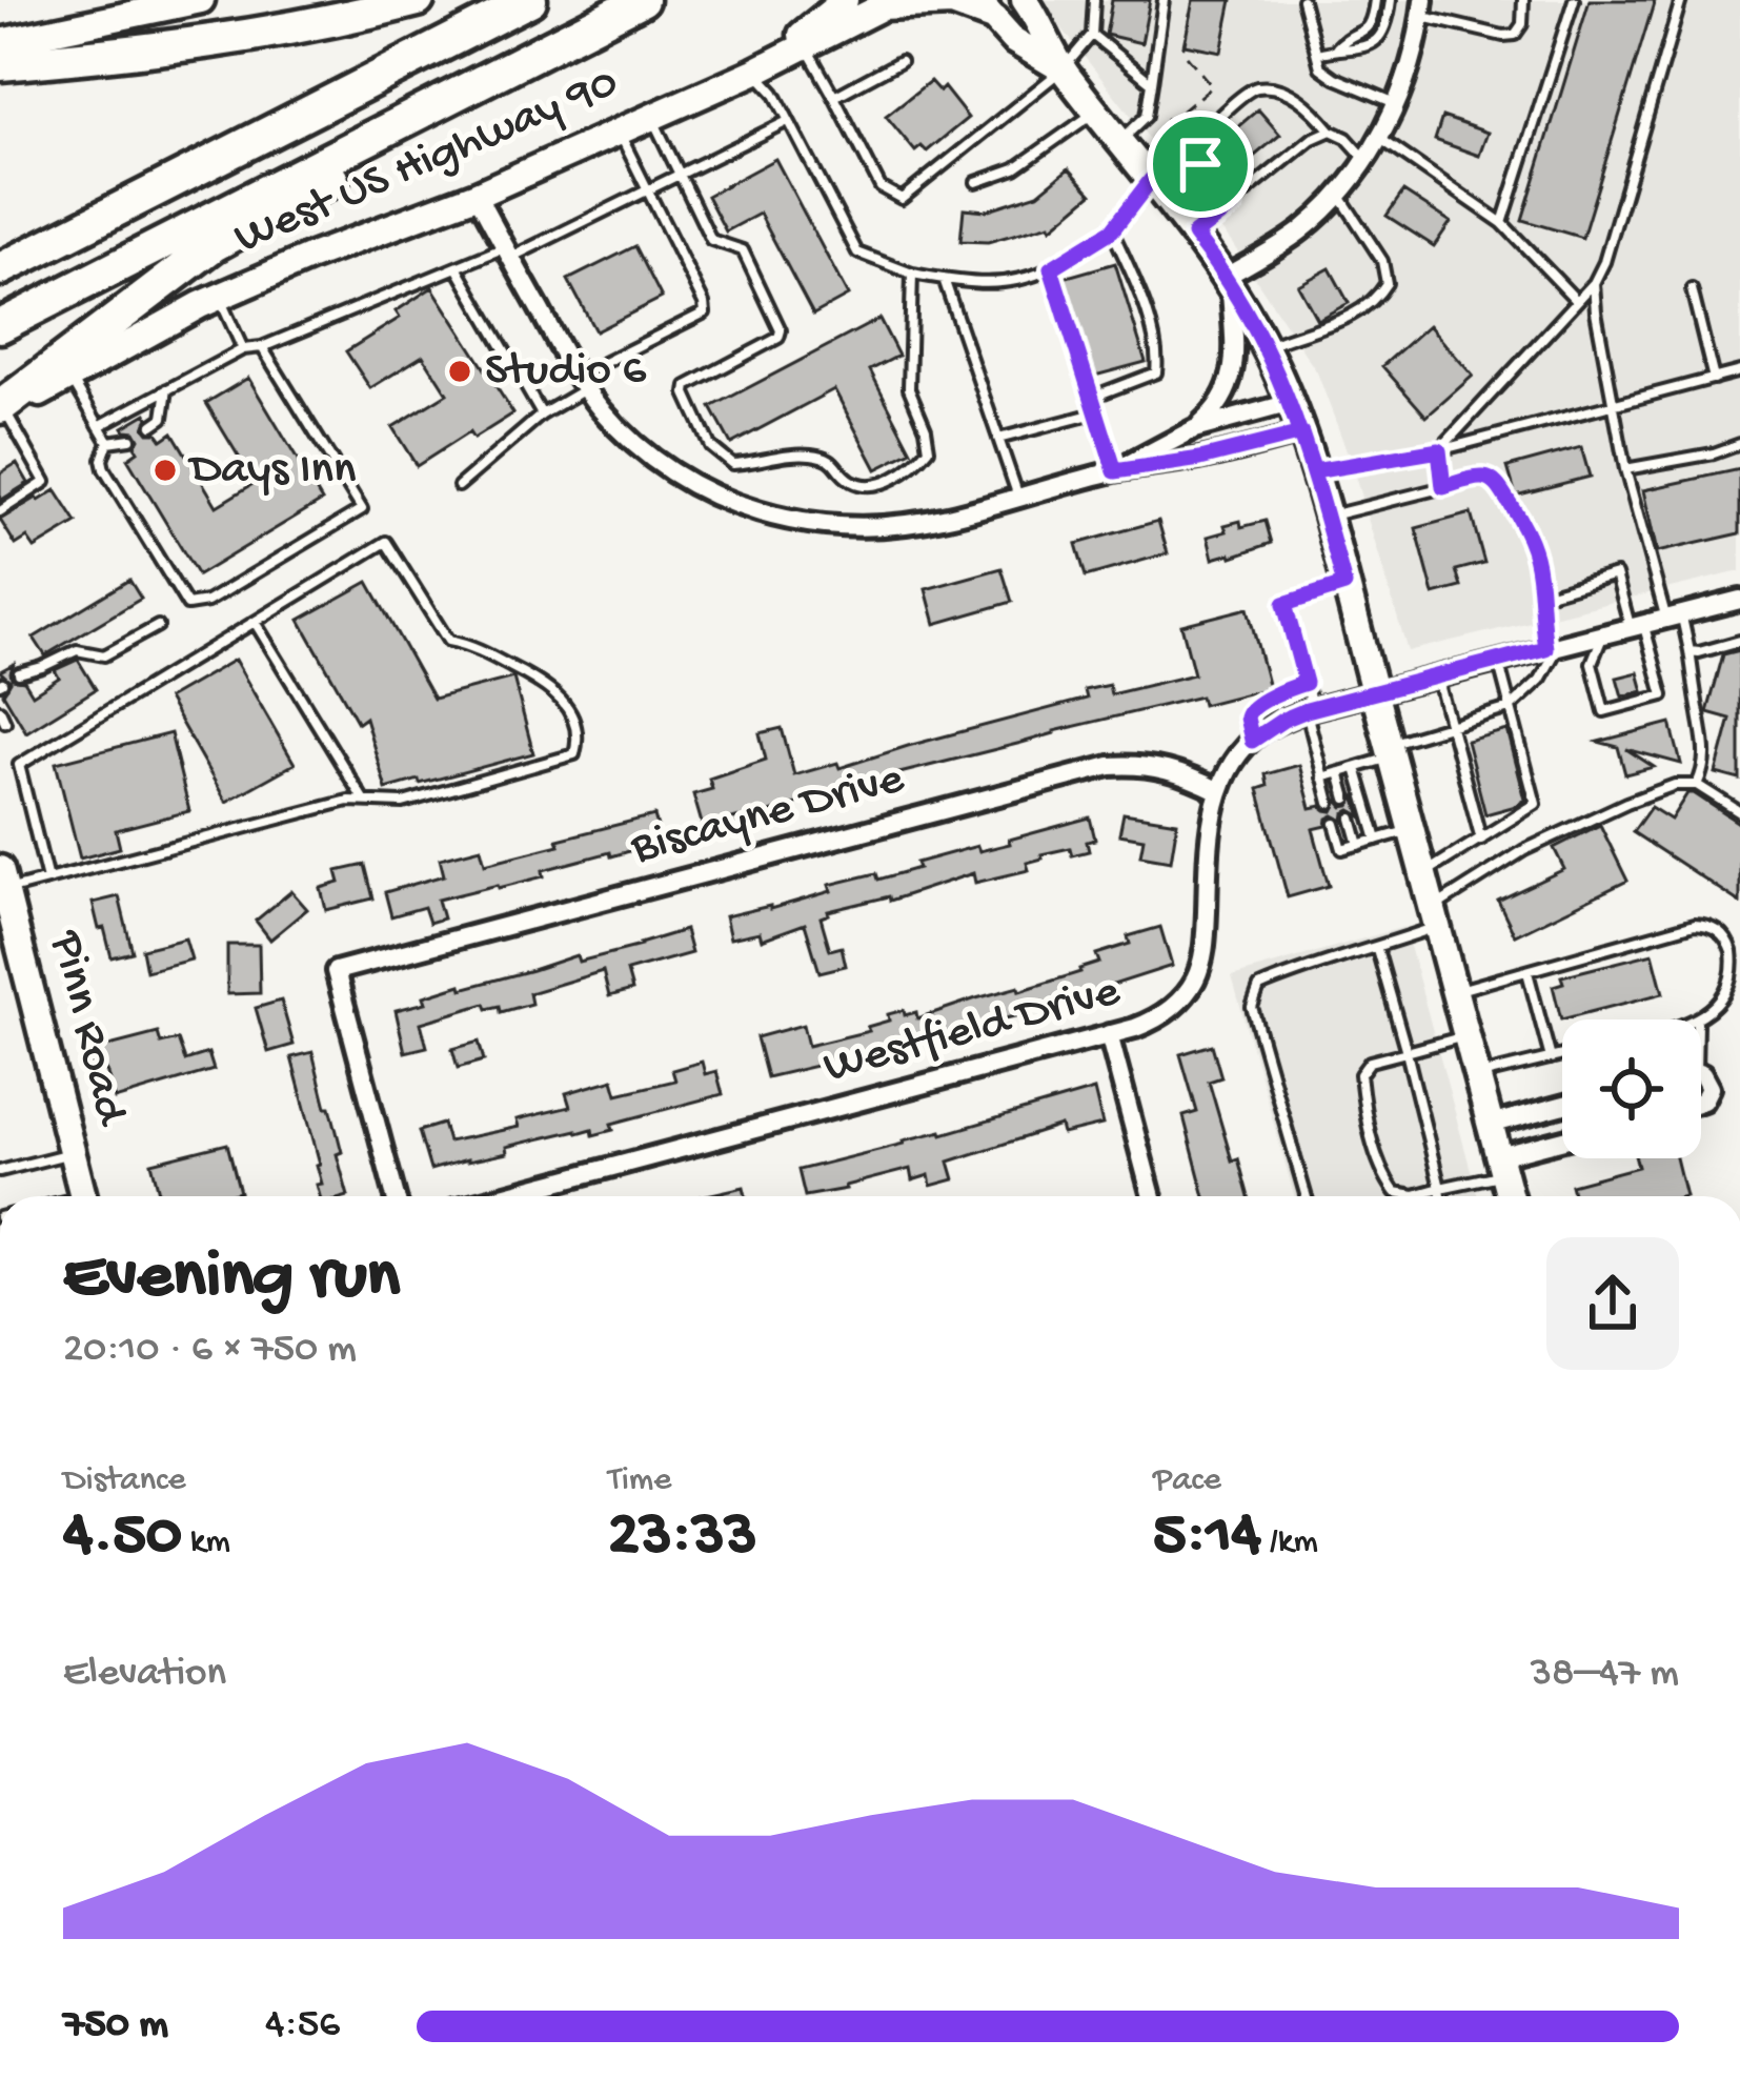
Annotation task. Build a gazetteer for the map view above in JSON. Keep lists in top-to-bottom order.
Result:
{
  "streets": {
    "main road": ["West US Highway 90", "Pinn Road"],
    "street": ["Biscayne Drive", "Westfield Drive"]
  },
  "crossings": [
    ["Biscayne Drive", "Westfield Drive"]
  ],
  "places": ["Studio 6", "Days Inn"],
  "page": {
    "heading": ["Evening run", "20:10 · 6 × 750 m"],
    "stats": [
      ["Distance", "4.50 km"],
      ["Time", "23:33"],
      ["Pace", "5:14 /km"]
    ],
    "chart": ["Elevation", "38–47 m"],
    "list": [
      {
        "name": "750 m",
        "note": "4:56"
      }
    ]
  }
}
